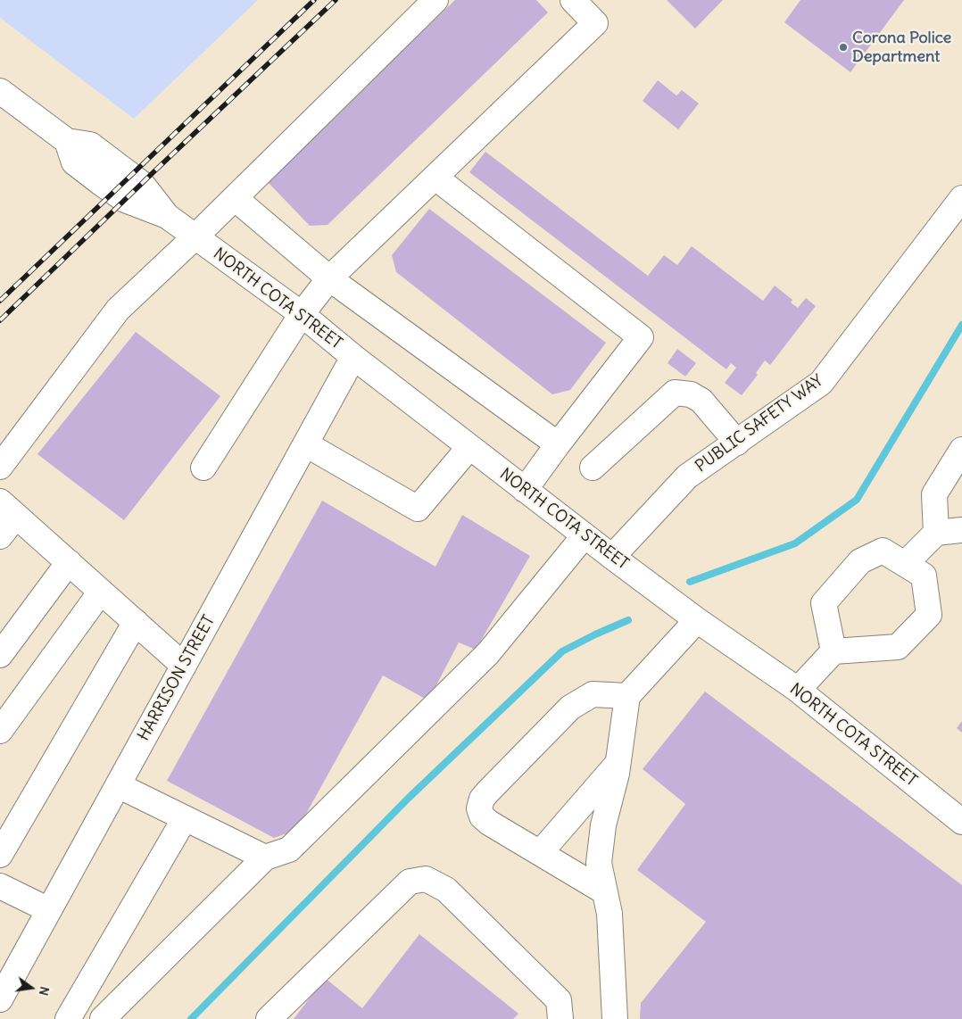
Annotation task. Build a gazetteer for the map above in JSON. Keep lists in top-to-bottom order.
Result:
{
  "streets": {
    "street": ["NORTH COTA STREET", "PUBLIC SAFETY WAY", "HARRISON STREET"]
  },
  "crossings": [
    ["NORTH COTA STREET", "PUBLIC SAFETY WAY"],
    ["NORTH COTA STREET", "HARRISON STREET"]
  ],
  "places": ["Corona Police Department"],
  "north": "right"
}
